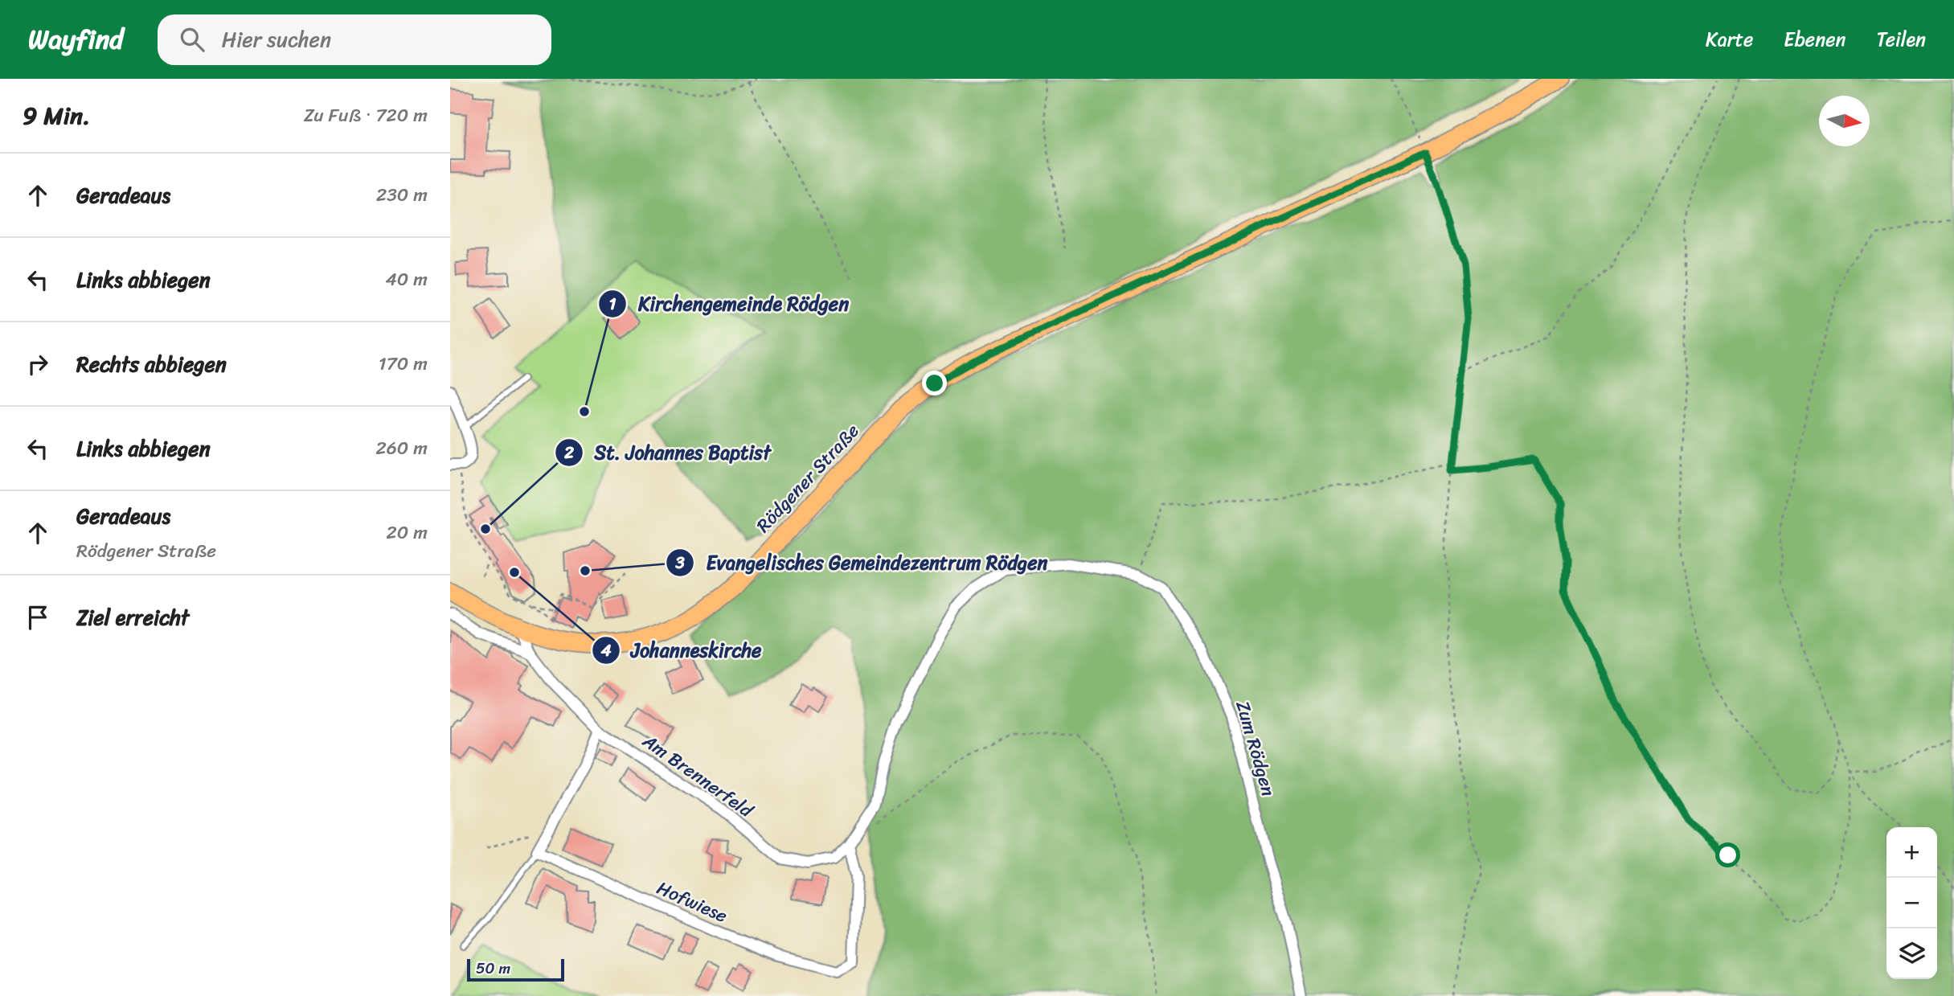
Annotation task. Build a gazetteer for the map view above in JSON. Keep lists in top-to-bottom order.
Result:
{
  "streets": {
    "main road": ["Rödgener Straße"],
    "street": ["Zum Rödgen", "Am Brennerfeld", "Hofwiese"]
  },
  "crossings": [
    ["Rödgener Straße", "Am Brennerfeld"],
    ["Zum Rödgen", "Am Brennerfeld"],
    ["Am Brennerfeld", "Hofwiese"]
  ],
  "places": [
    "Kirchengemeinde Rödgen",
    "St. Johannes Baptist",
    "Evangelisches Gemeindezentrum Rödgen",
    "Johanneskirche"
  ],
  "scale_bar": "50 m",
  "north": "right",
  "page": {
    "header": "Wayfind",
    "search": "Hier suchen",
    "nav": ["Karte", "Ebenen", "Teilen"],
    "heading": ["9 Min.", "Zu Fuß · 720 m"],
    "list": [
      ["Geradeaus", "230 m"],
      ["Links abbiegen", "40 m"],
      ["Rechts abbiegen", "170 m"],
      ["Links abbiegen", "260 m"],
      ["Geradeaus", "Rödgener Straße", "20 m"],
      "Ziel erreicht"
    ],
    "map_buttons": ["+", "−"],
    "scale": "50 m"
  }
}
